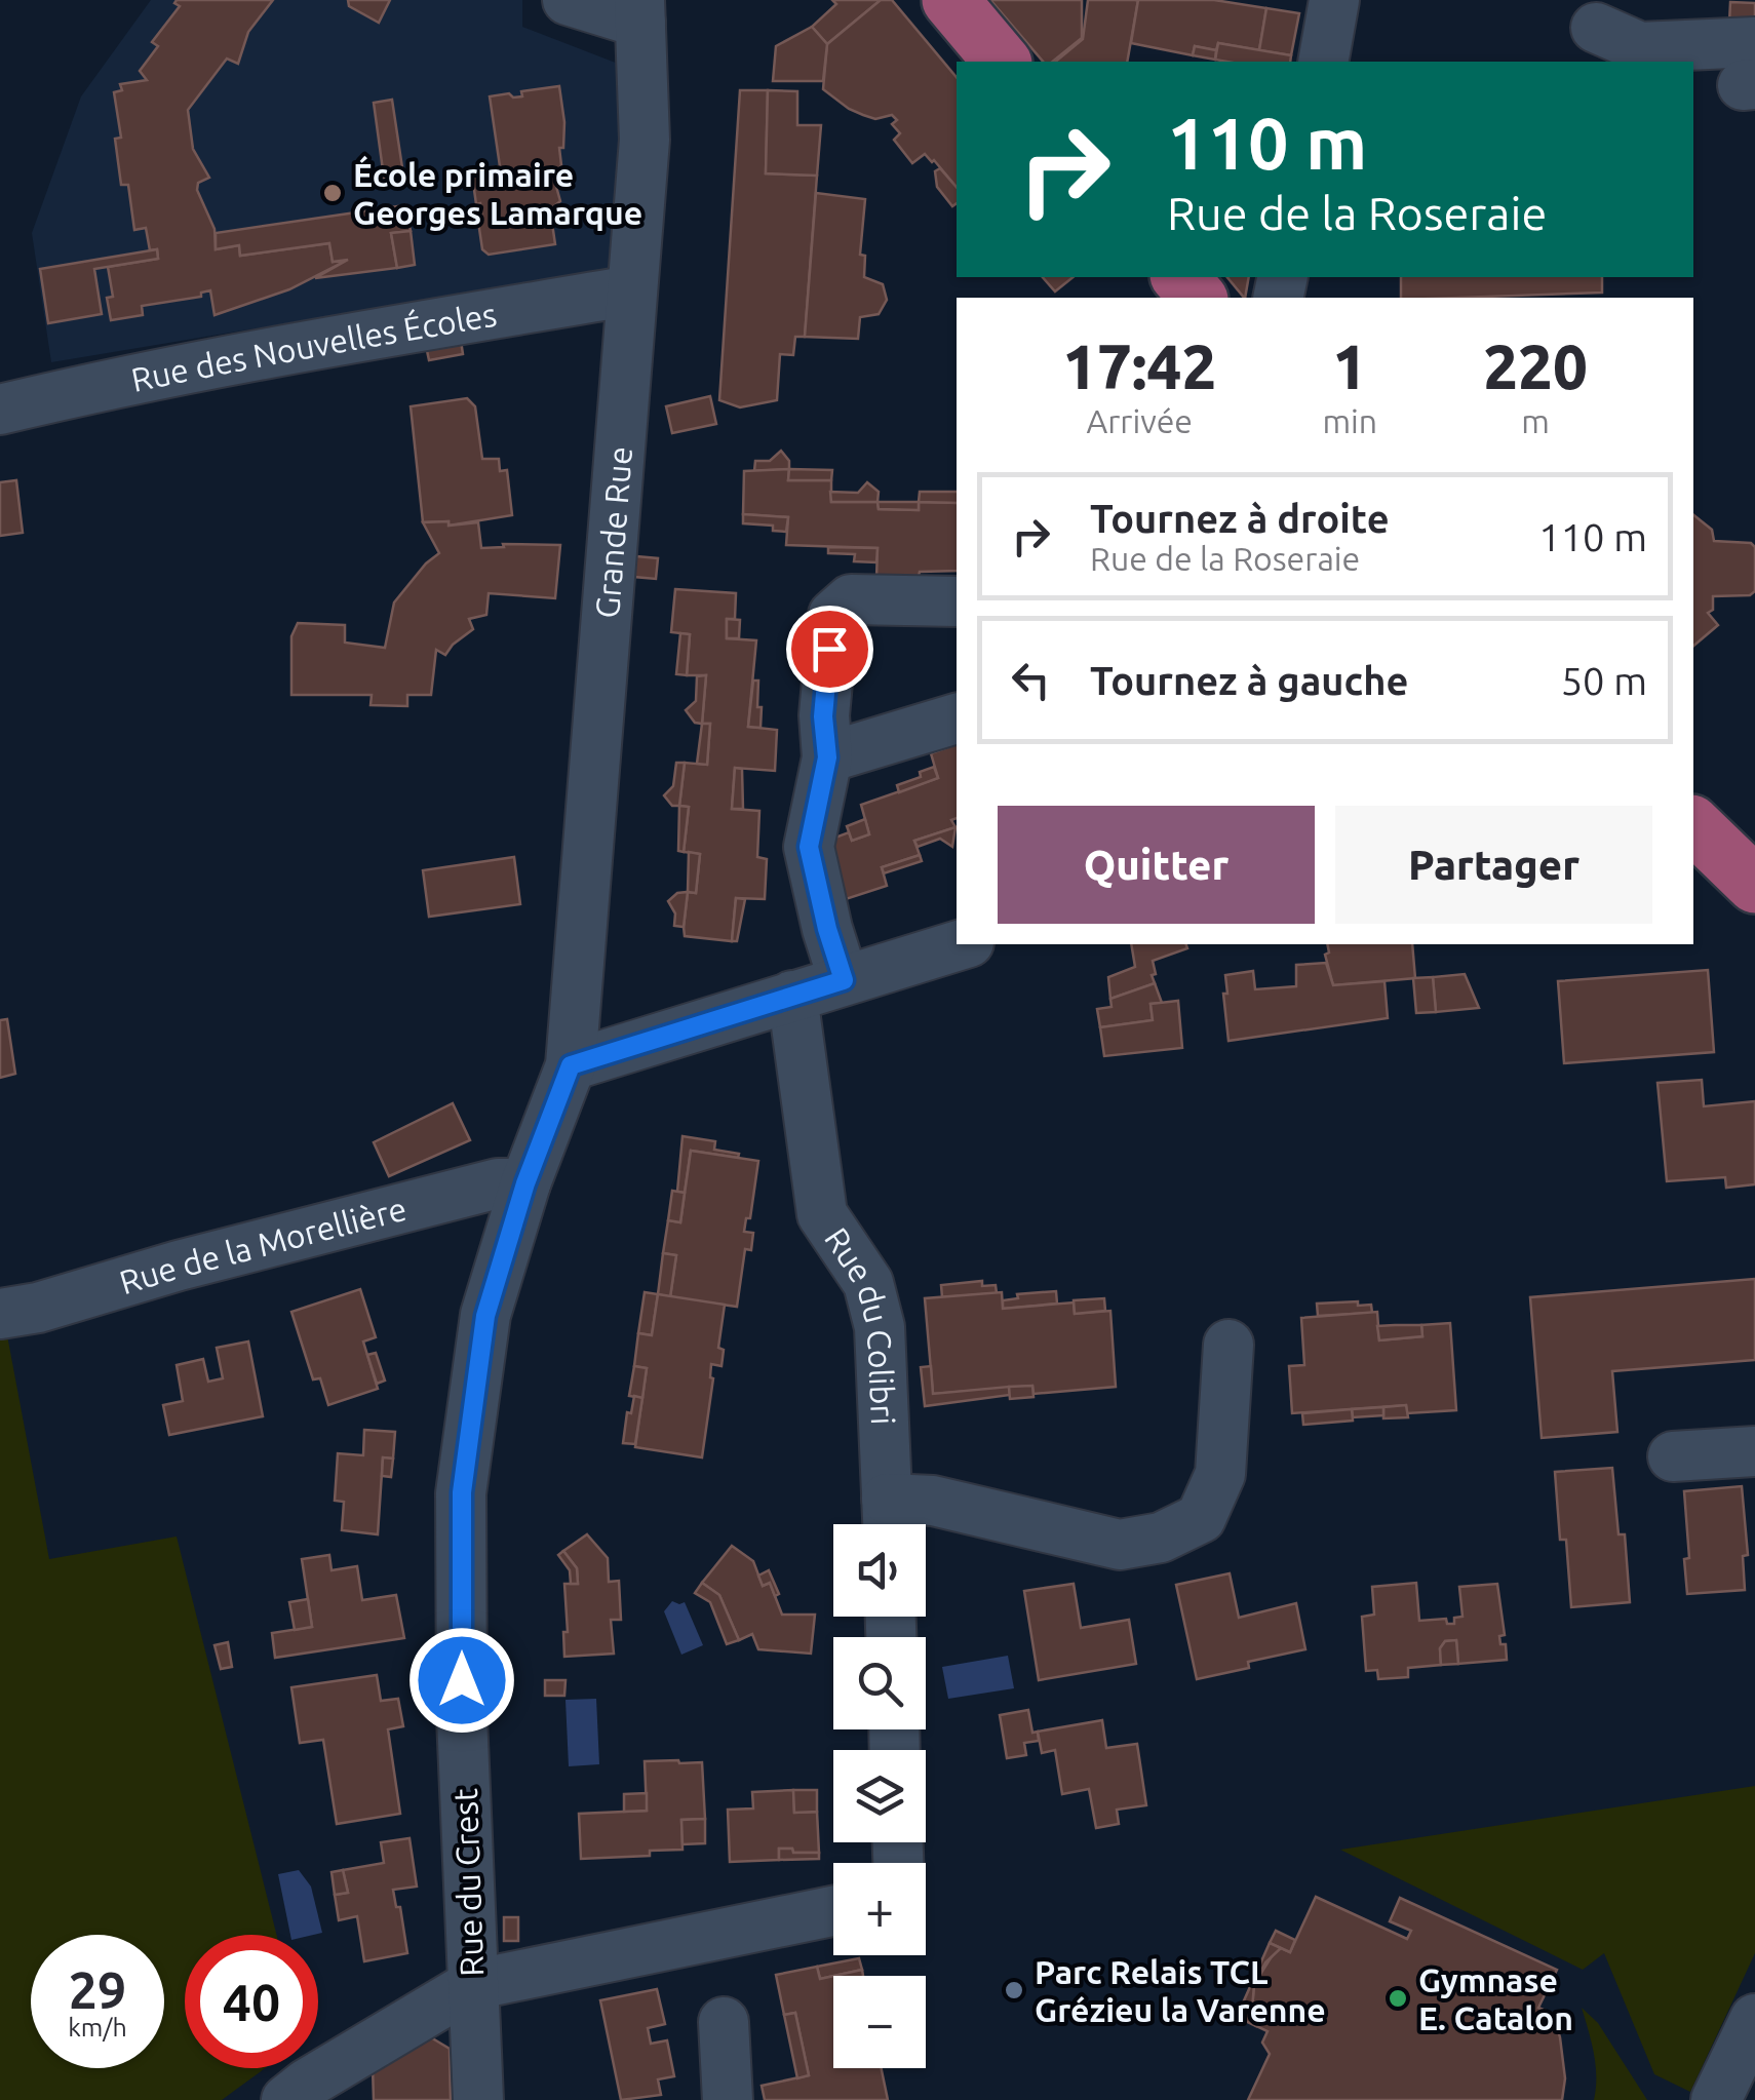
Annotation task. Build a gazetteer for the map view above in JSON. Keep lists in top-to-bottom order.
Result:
{
  "streets": {
    "street": [
      "Rue des Nouvelles Écoles",
      "Grande Rue",
      "Rue de la Morellière",
      "Rue du Colibri",
      "Rue du Crest"
    ]
  },
  "crossings": [
    ["Rue des Nouvelles Écoles", "Grande Rue"],
    ["Grande Rue", "Rue du Crest"],
    ["Rue de la Morellière", "Rue du Crest"]
  ],
  "places": ["École primaire Georges Lamarque", "Parc Relais TCL Grézieu la Varenne", "Gymnase E. Catalon"],
  "page": {
    "turn": ["110 m", "Rue de la Roseraie"],
    "eta": [
      "17:42",
      "Arrivée",
      "1",
      "min",
      "220",
      "m"
    ],
    "list": [
      {
        "name": "Tournez à droite",
        "note": "Rue de la Roseraie",
        "value": "110 m"
      },
      {
        "name": "Tournez à gauche",
        "value": "50 m"
      }
    ],
    "buttons": ["Quitter", "Partager"],
    "map_buttons": ["+", "−"],
    "speed": "29 km/h",
    "limit": "40"
  }
}
